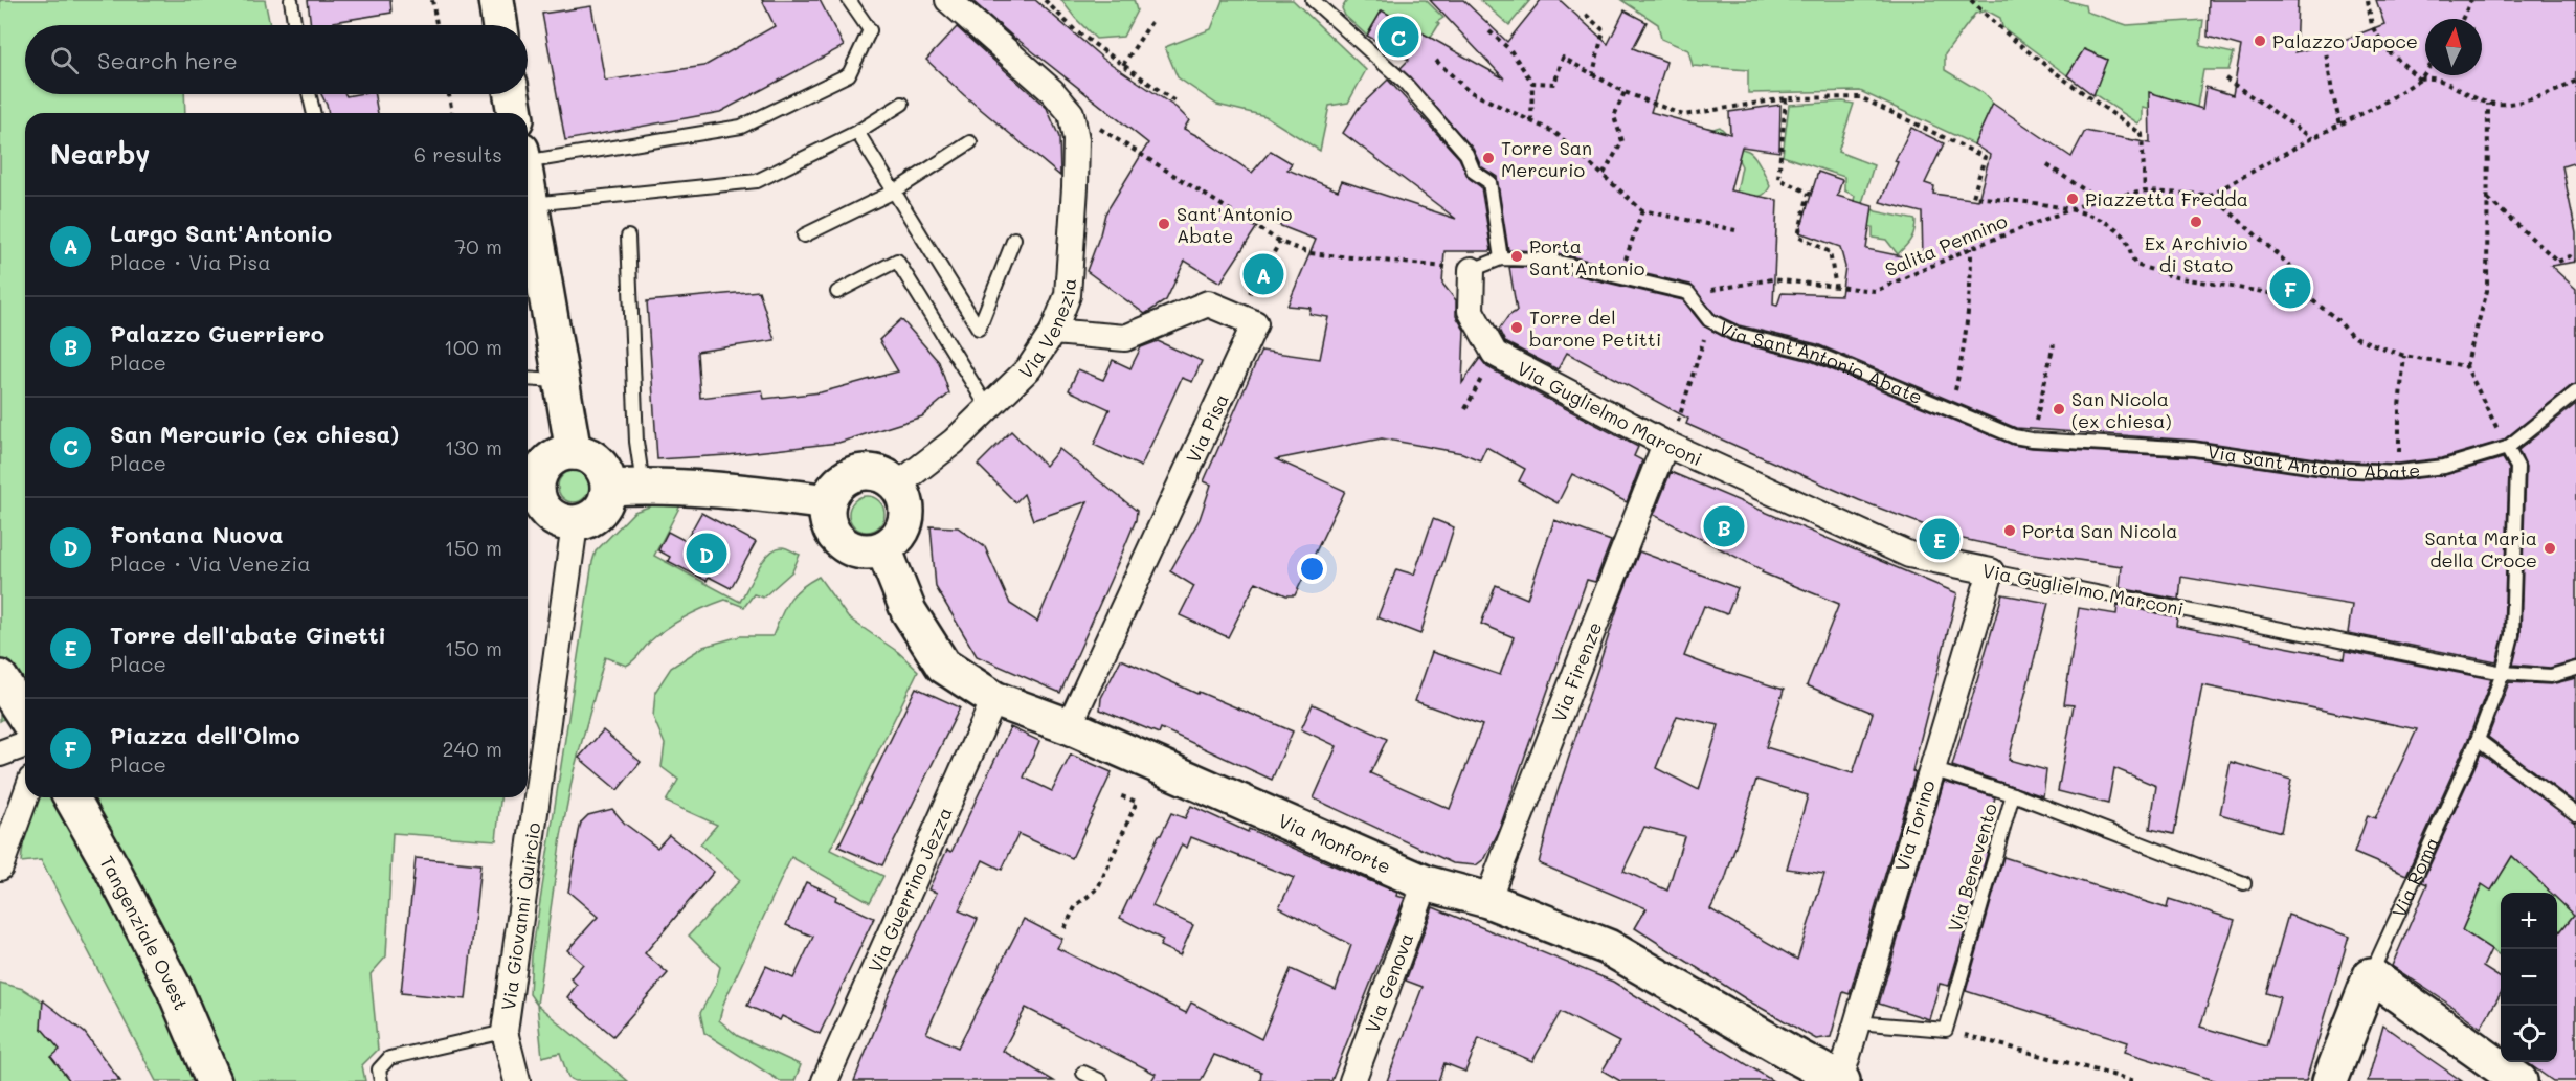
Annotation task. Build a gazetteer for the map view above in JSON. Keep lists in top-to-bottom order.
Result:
{
  "streets": {
    "street": [
      "Via Venezia",
      "Via Guglielmo Marconi",
      "Via Pisa",
      "Via Firenze",
      "Via Torino",
      "Via Monforte",
      "Via Roma",
      "Via Guerrino Jezza",
      "Via Giovanni Quircio",
      "Tangenziale Ovest",
      "Via Genova"
    ],
    "lane": ["Via Sant'Antonio Abate", "Via Benevento"],
    "path": ["Salita Pennino"]
  },
  "crossings": [
    ["Salita Pennino", "Via Sant'Antonio Abate"],
    ["Via Venezia", "Via Monforte"],
    ["Via Sant'Antonio Abate", "Via Roma"],
    ["Via Guglielmo Marconi", "Via Firenze"],
    ["Via Guglielmo Marconi", "Via Torino"],
    ["Via Guglielmo Marconi", "Via Roma"],
    ["Via Pisa", "Via Monforte"],
    ["Via Firenze", "Via Monforte"],
    ["Via Torino", "Via Monforte"],
    ["Via Monforte", "Via Guerrino Jezza"],
    ["Via Monforte", "Via Genova"]
  ],
  "places": [
    "Palazzo Japoce",
    "Torre San Mercurio",
    "Piazzetta Fredda",
    "Ex Archivio di Stato",
    "Sant'Antonio Abate",
    "Porta Sant'Antonio",
    "Torre del barone Petitti",
    "San Nicola (ex chiesa)",
    "Porta San Nicola",
    "Santa Maria della Croce"
  ],
  "north": "top",
  "page": {
    "pins": [
      "C",
      "A",
      "F",
      "B",
      "E",
      "D"
    ],
    "search": "Search here",
    "heading": ["Nearby", "6 results"],
    "list": [
      {
        "mark": "A",
        "name": "Largo Sant'Antonio",
        "note": "Place · Via Pisa",
        "value": "70 m"
      },
      {
        "mark": "B",
        "name": "Palazzo Guerriero",
        "note": "Place",
        "value": "100 m"
      },
      {
        "mark": "C",
        "name": "San Mercurio (ex chiesa)",
        "note": "Place",
        "value": "130 m"
      },
      {
        "mark": "D",
        "name": "Fontana Nuova",
        "note": "Place · Via Venezia",
        "value": "150 m"
      },
      {
        "mark": "E",
        "name": "Torre dell'abate Ginetti",
        "note": "Place",
        "value": "150 m"
      },
      {
        "mark": "F",
        "name": "Piazza dell'Olmo",
        "note": "Place",
        "value": "240 m"
      }
    ],
    "map_buttons": ["+", "−"]
  }
}
